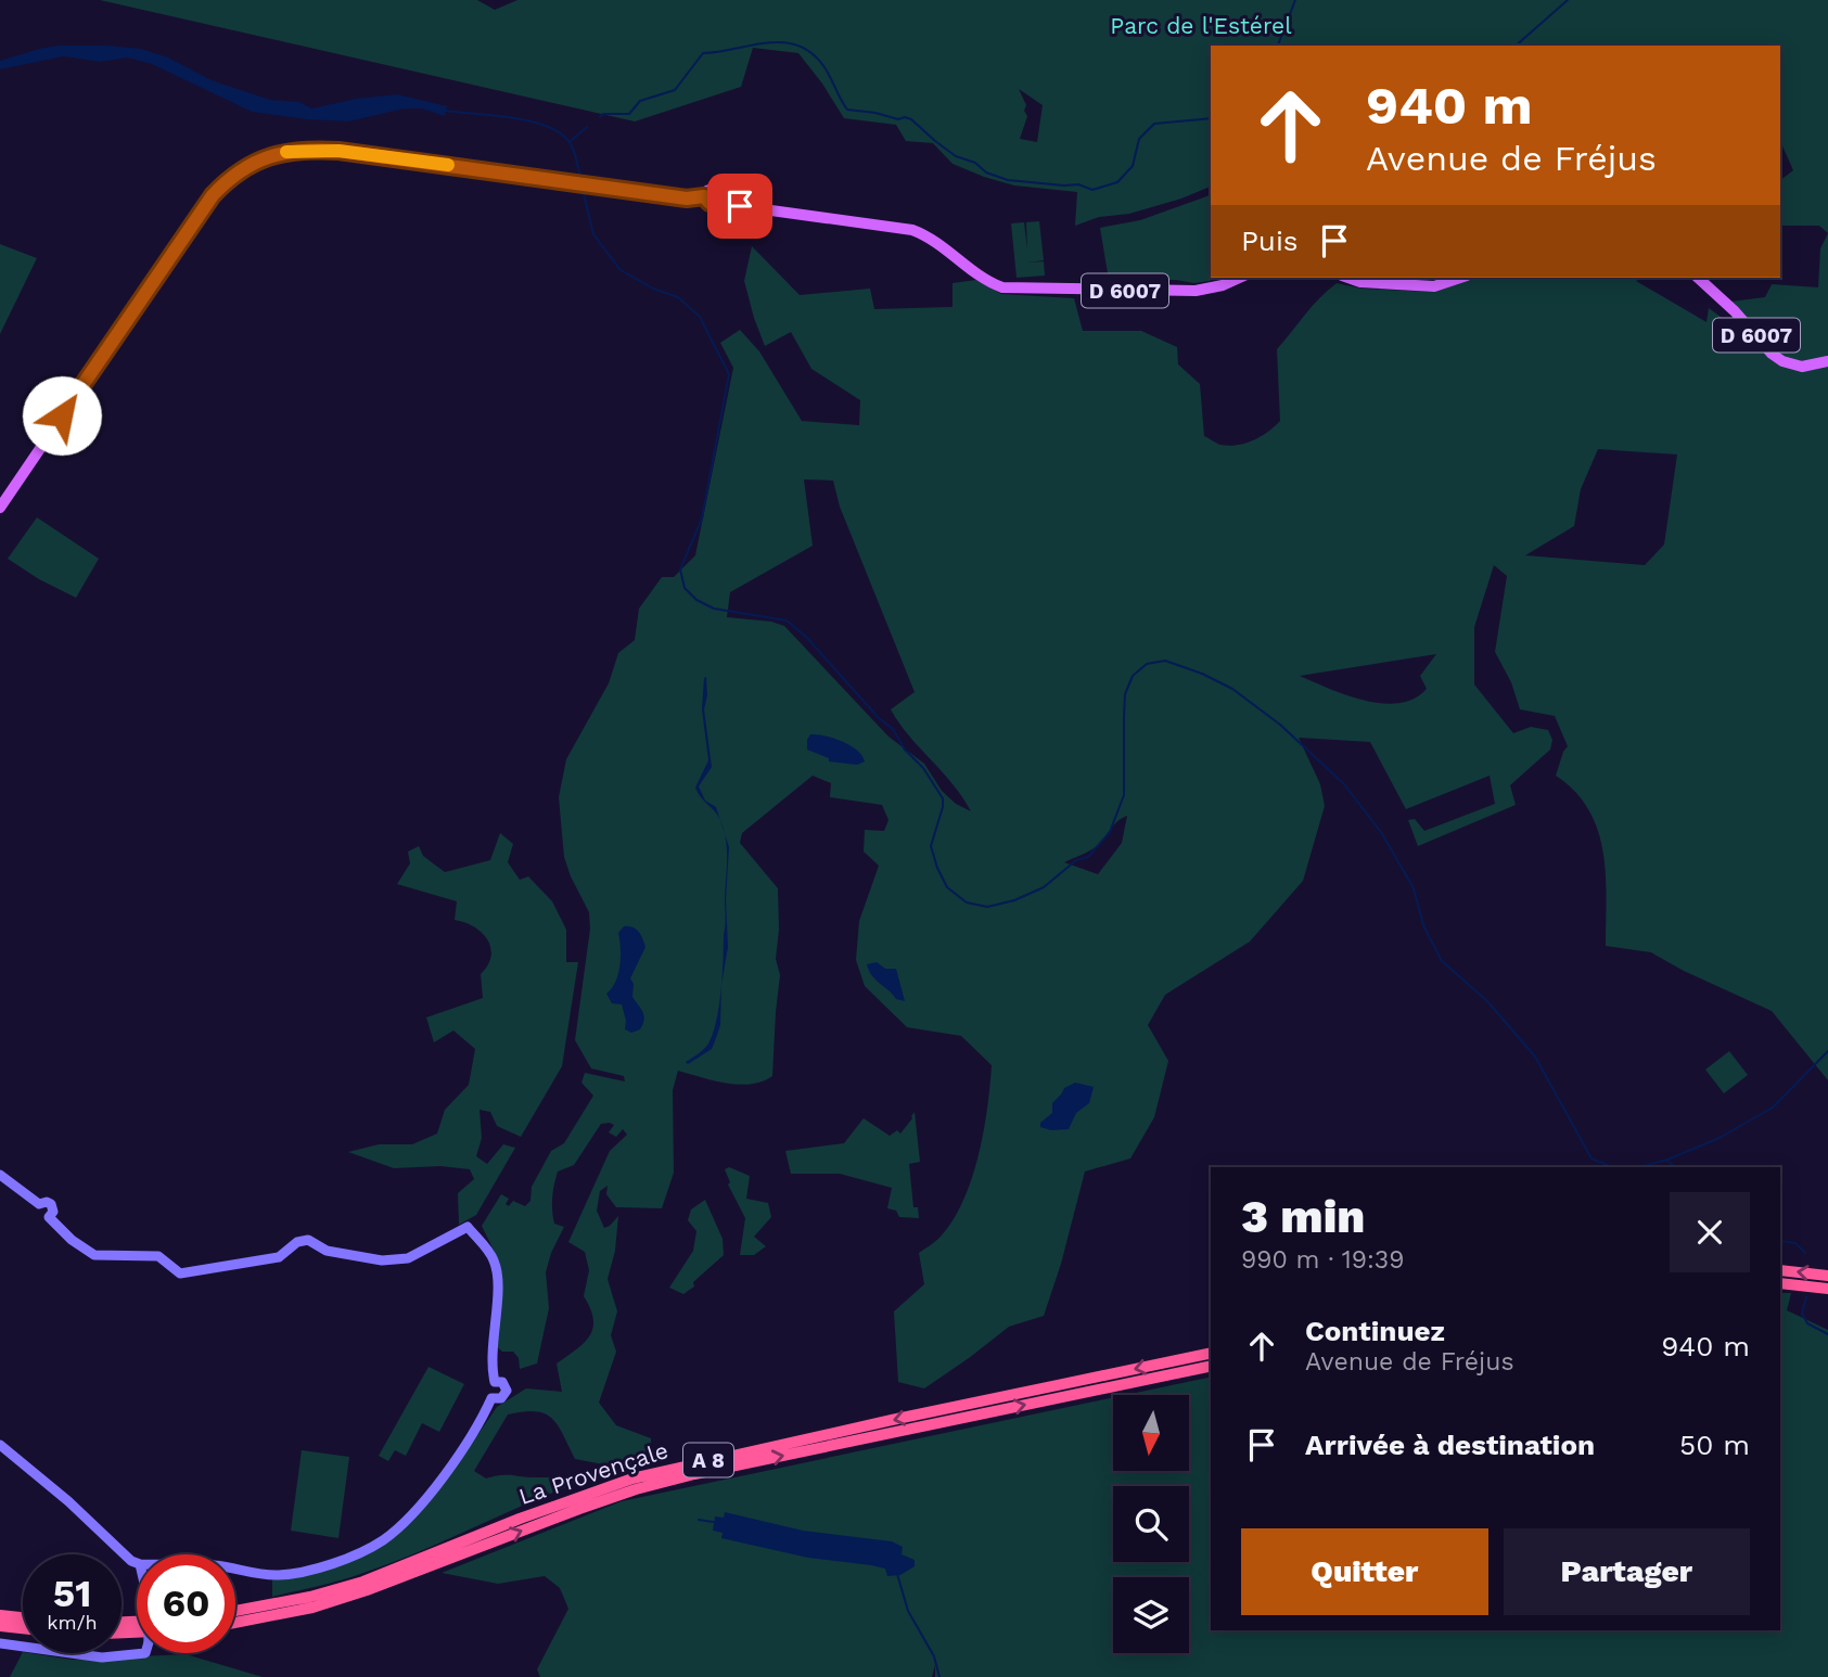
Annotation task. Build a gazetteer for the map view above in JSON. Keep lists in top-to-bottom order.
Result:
{
  "streets": {
    "highway": ["A 8", "La Provençale"],
    "main road": ["D 6007"]
  },
  "parks": ["Parc de l'Estérel"],
  "north": "bottom",
  "page": {
    "turn": ["940 m", "Avenue de Fréjus"],
    "then": "Puis",
    "heading": ["3 min", "990 m · 19:39"],
    "list": [
      {
        "name": "Continuez",
        "note": "Avenue de Fréjus",
        "value": "940 m"
      },
      {
        "name": "Arrivée à destination",
        "value": "50 m"
      }
    ],
    "buttons": ["Quitter", "Partager"],
    "speed": "51 km/h",
    "limit": "60"
  }
}
